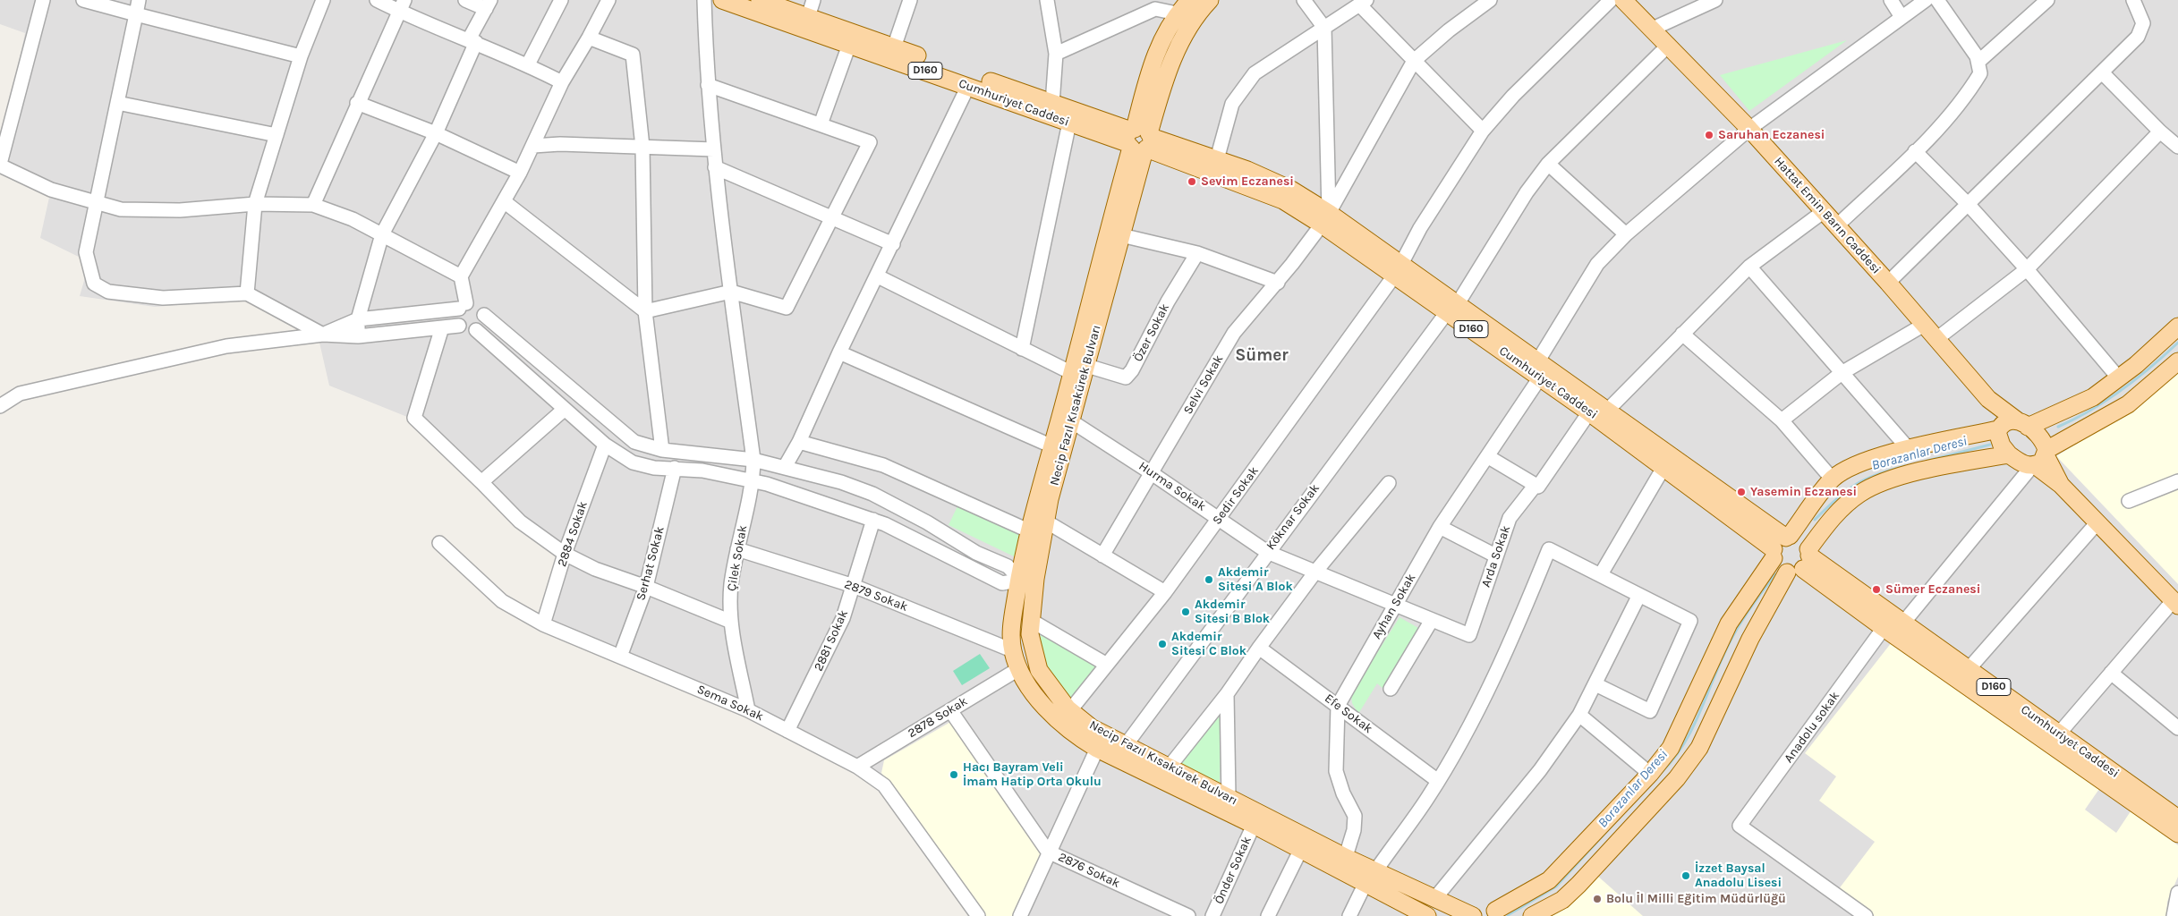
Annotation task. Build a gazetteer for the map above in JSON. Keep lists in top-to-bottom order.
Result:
{
  "streets": {
    "main road": [
      "D160",
      "Cumhuriyet Caddesi",
      "Hattat Emin Barın Caddesi",
      "Necip Fazıl Kısakürek Bulvarı"
    ],
    "street": [
      "Özer Sokak",
      "Selvi Sokak",
      "Hurma Sokak",
      "Sedir Sokak",
      "Köknar Sokak",
      "2884 Sokak",
      "Arda Sokak",
      "Çilek Sokak",
      "Serhat Sokak",
      "2879 Sokak",
      "Ayhan Sokak",
      "2881 Sokak",
      "Sema Sokak",
      "Efe Sokak",
      "2878 Sokak",
      "Anadolu sokak",
      "2876 Sokak",
      "Önder Sokak"
    ]
  },
  "crossings": [
    ["Cumhuriyet Caddesi", "Selvi Sokak"],
    ["Cumhuriyet Caddesi", "Necip Fazıl Kısakürek Bulvarı"],
    ["Cumhuriyet Caddesi", "Sedir Sokak"],
    ["Cumhuriyet Caddesi", "Köknar Sokak"],
    ["Cumhuriyet Caddesi", "Arda Sokak"],
    ["Cumhuriyet Caddesi", "Ayhan Sokak"],
    ["Cumhuriyet Caddesi", "Anadolu sokak"],
    ["Hattat Emin Barın Caddesi", "Köknar Sokak"],
    ["Özer Sokak", "Necip Fazıl Kısakürek Bulvarı"],
    ["Selvi Sokak", "Hurma Sokak"],
    ["Necip Fazıl Kısakürek Bulvarı", "Hurma Sokak"],
    ["Necip Fazıl Kısakürek Bulvarı", "Sedir Sokak"],
    ["Necip Fazıl Kısakürek Bulvarı", "Köknar Sokak"],
    ["Necip Fazıl Kısakürek Bulvarı", "2879 Sokak"],
    ["Necip Fazıl Kısakürek Bulvarı", "Ayhan Sokak"],
    ["Necip Fazıl Kısakürek Bulvarı", "2878 Sokak"],
    ["Necip Fazıl Kısakürek Bulvarı", "Önder Sokak"],
    ["Hurma Sokak", "Sedir Sokak"],
    ["Hurma Sokak", "Köknar Sokak"],
    ["Hurma Sokak", "Arda Sokak"],
    ["Hurma Sokak", "Ayhan Sokak"],
    ["2884 Sokak", "Sema Sokak"],
    ["Çilek Sokak", "2879 Sokak"],
    ["Çilek Sokak", "Sema Sokak"],
    ["Serhat Sokak", "Sema Sokak"],
    ["2879 Sokak", "2881 Sokak"],
    ["Ayhan Sokak", "Efe Sokak"],
    ["2881 Sokak", "Sema Sokak"],
    ["Sema Sokak", "2878 Sokak"],
    ["2878 Sokak", "2876 Sokak"]
  ],
  "districts": ["Sümer"],
  "water": ["Borazanlar Deresi"],
  "places": [
    "Saruhan Eczanesi",
    "Sevim Eczanesi",
    "Yasemin Eczanesi",
    "Akdemir Sitesi A Blok",
    "Sümer Eczanesi",
    "Akdemir Sitesi B Blok",
    "Akdemir Sitesi C Blok",
    "Hacı Bayram Veli İmam Hatip Orta Okulu",
    "İzzet Baysal Anadolu Lisesi",
    "Bolu İl Milli Eğitim Müdürlüğü"
  ]
}
